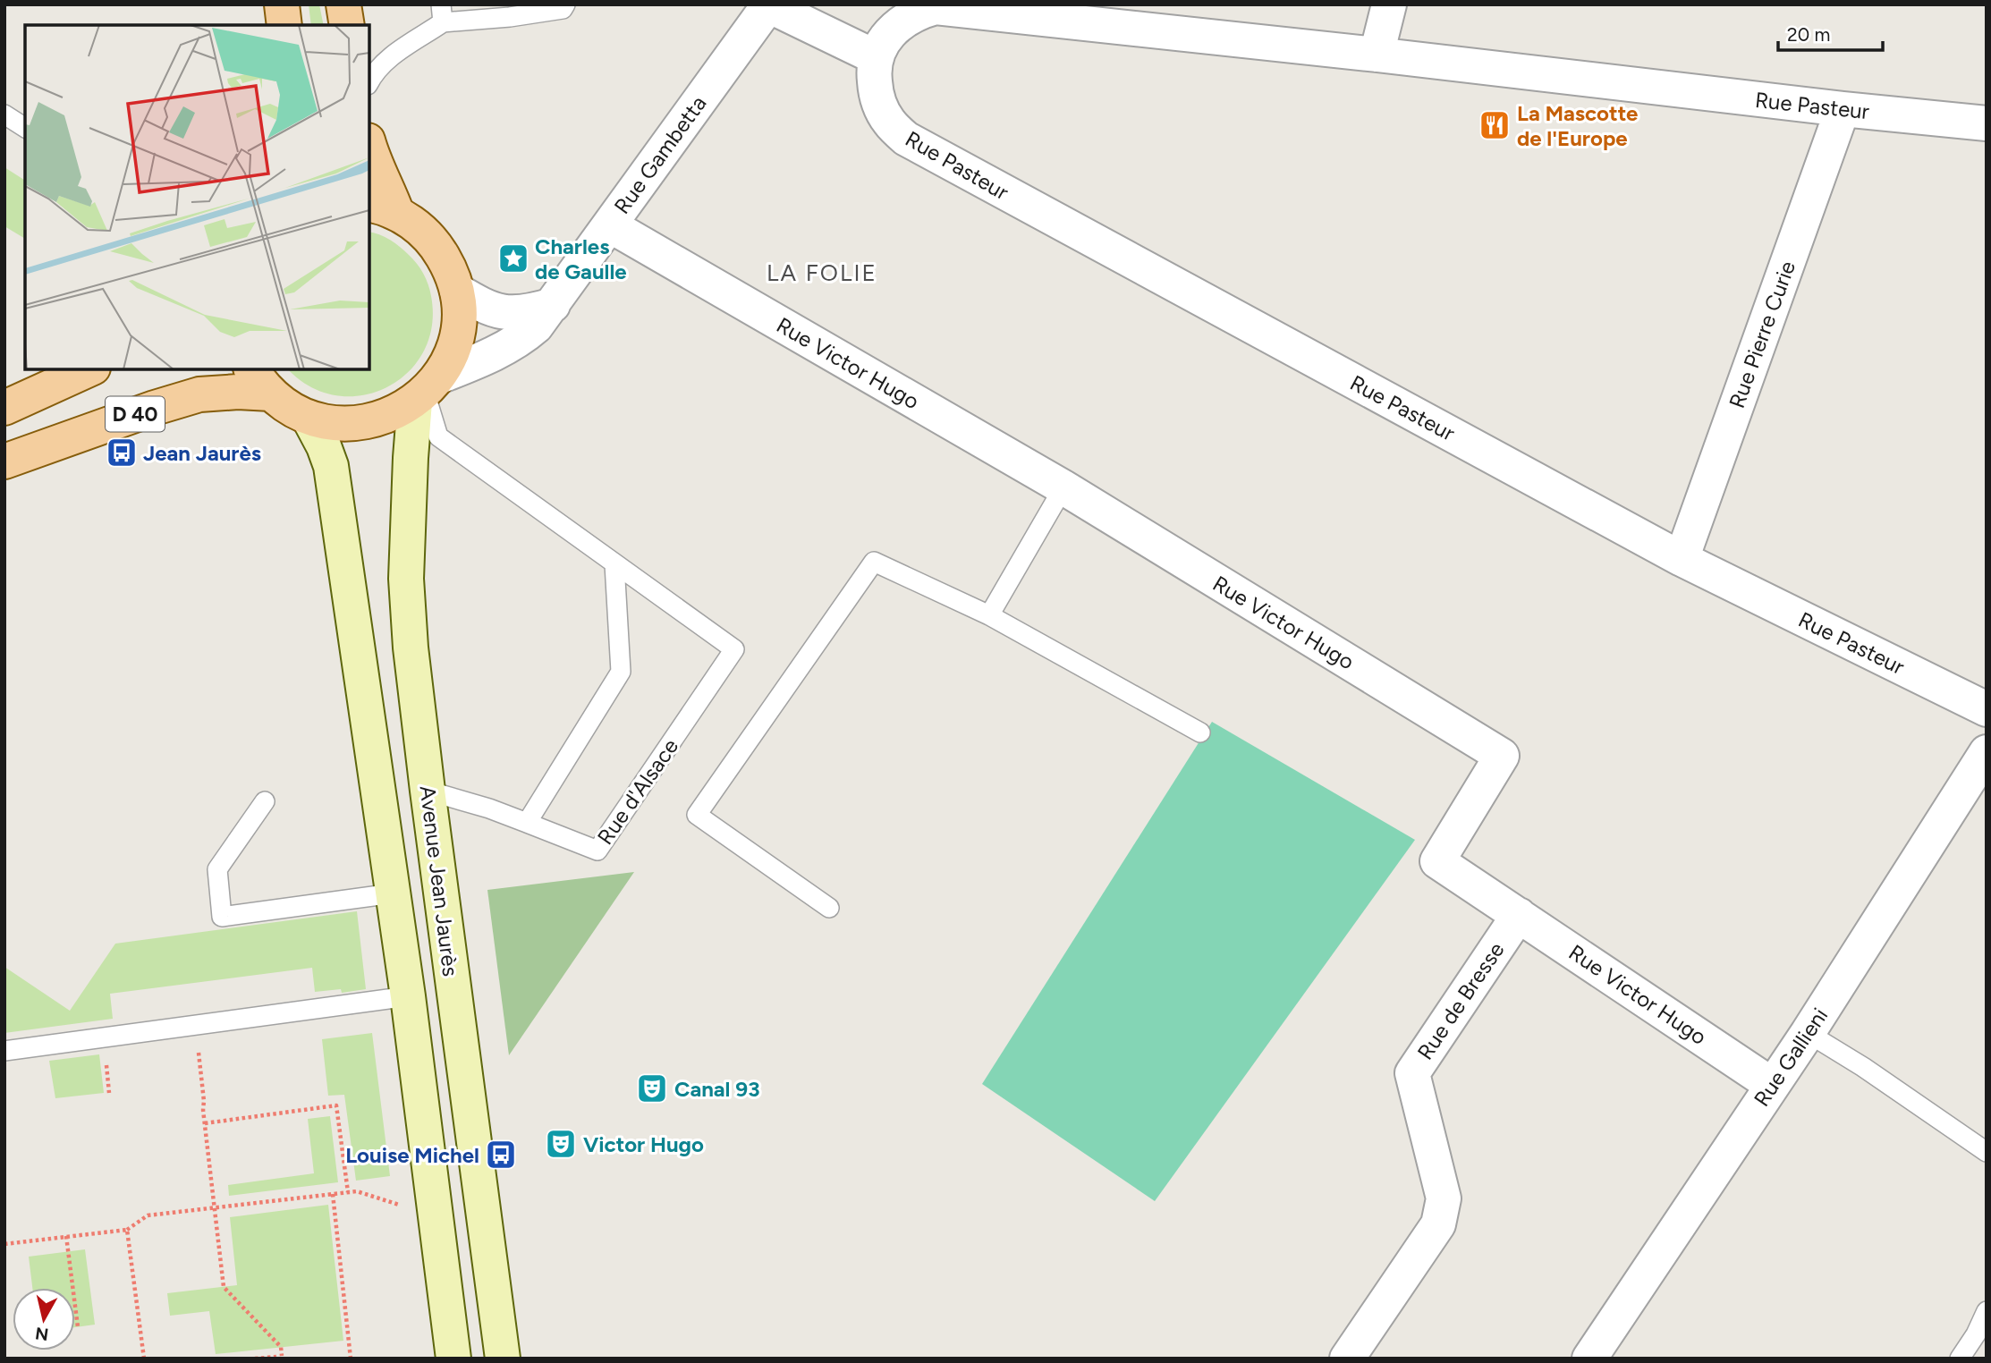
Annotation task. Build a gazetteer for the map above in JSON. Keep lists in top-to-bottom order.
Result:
{
  "streets": {
    "main road": ["D 40", "Avenue Jean Jaurès"],
    "street": [
      "Rue Pasteur",
      "Rue Gambetta",
      "Rue Pierre Curie",
      "Rue Victor Hugo",
      "Rue de Bresse",
      "Rue Gallieni"
    ],
    "lane": ["Rue d'Alsace"]
  },
  "crossings": [
    ["Rue Pasteur", "Rue Pierre Curie"],
    ["Rue Gambetta", "Rue Victor Hugo"],
    ["Rue Victor Hugo", "Rue de Bresse"],
    ["Rue Victor Hugo", "Rue Gallieni"]
  ],
  "districts": ["LA FOLIE"],
  "places": {
    "restaurant": ["La Mascotte de l'Europe"],
    "place": ["Charles de Gaulle"],
    "bus stop": ["Jean Jaurès", "Louise Michel"],
    "theatre": ["Canal 93", "Victor Hugo"]
  },
  "scale_bar": "20 m",
  "north": "bottom"
}
